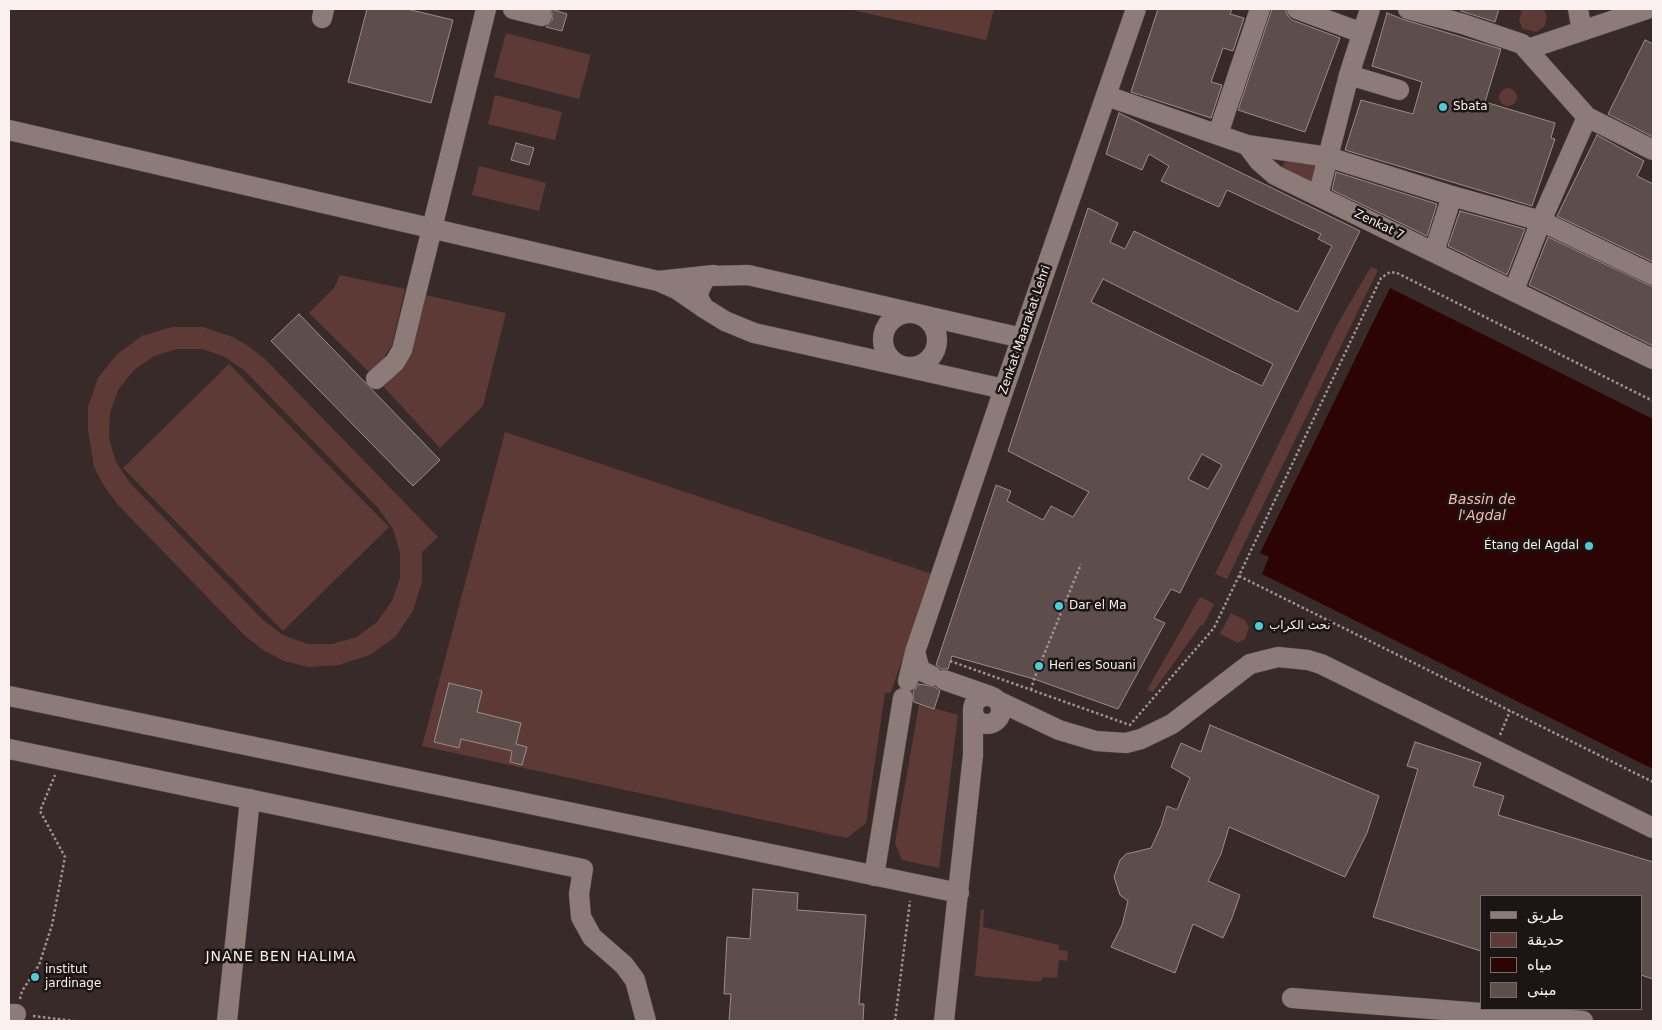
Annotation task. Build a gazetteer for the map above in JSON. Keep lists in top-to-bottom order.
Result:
{
  "streets": {
    "street": ["Zenkat 7", "Zenkat Maarakat Lehri"]
  },
  "crossings": [
    ["Zenkat 7", "Zenkat Maarakat Lehri"]
  ],
  "districts": ["JNANE BEN HALIMA"],
  "water": ["Bassin de l'Agdal"],
  "places": [
    "Sbata",
    "Étang del Agdal",
    "Dar el Ma",
    "نحث الكراب",
    "Heri es Souani",
    "institut jardinage"
  ],
  "legend": [
    "طريق",
    "حديقة",
    "مياه",
    "مبنى"
  ]
}
